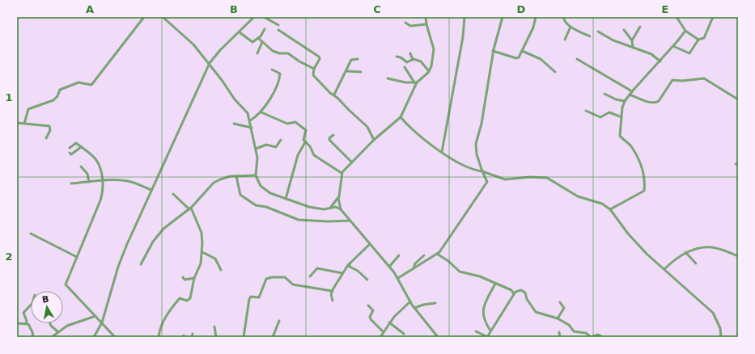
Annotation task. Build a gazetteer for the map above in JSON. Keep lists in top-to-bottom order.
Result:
{
  "north": "top",
  "grid": {
    "columns": [
      "A",
      "B",
      "C",
      "D",
      "E"
    ],
    "rows": ["1", "2"]
  }
}
